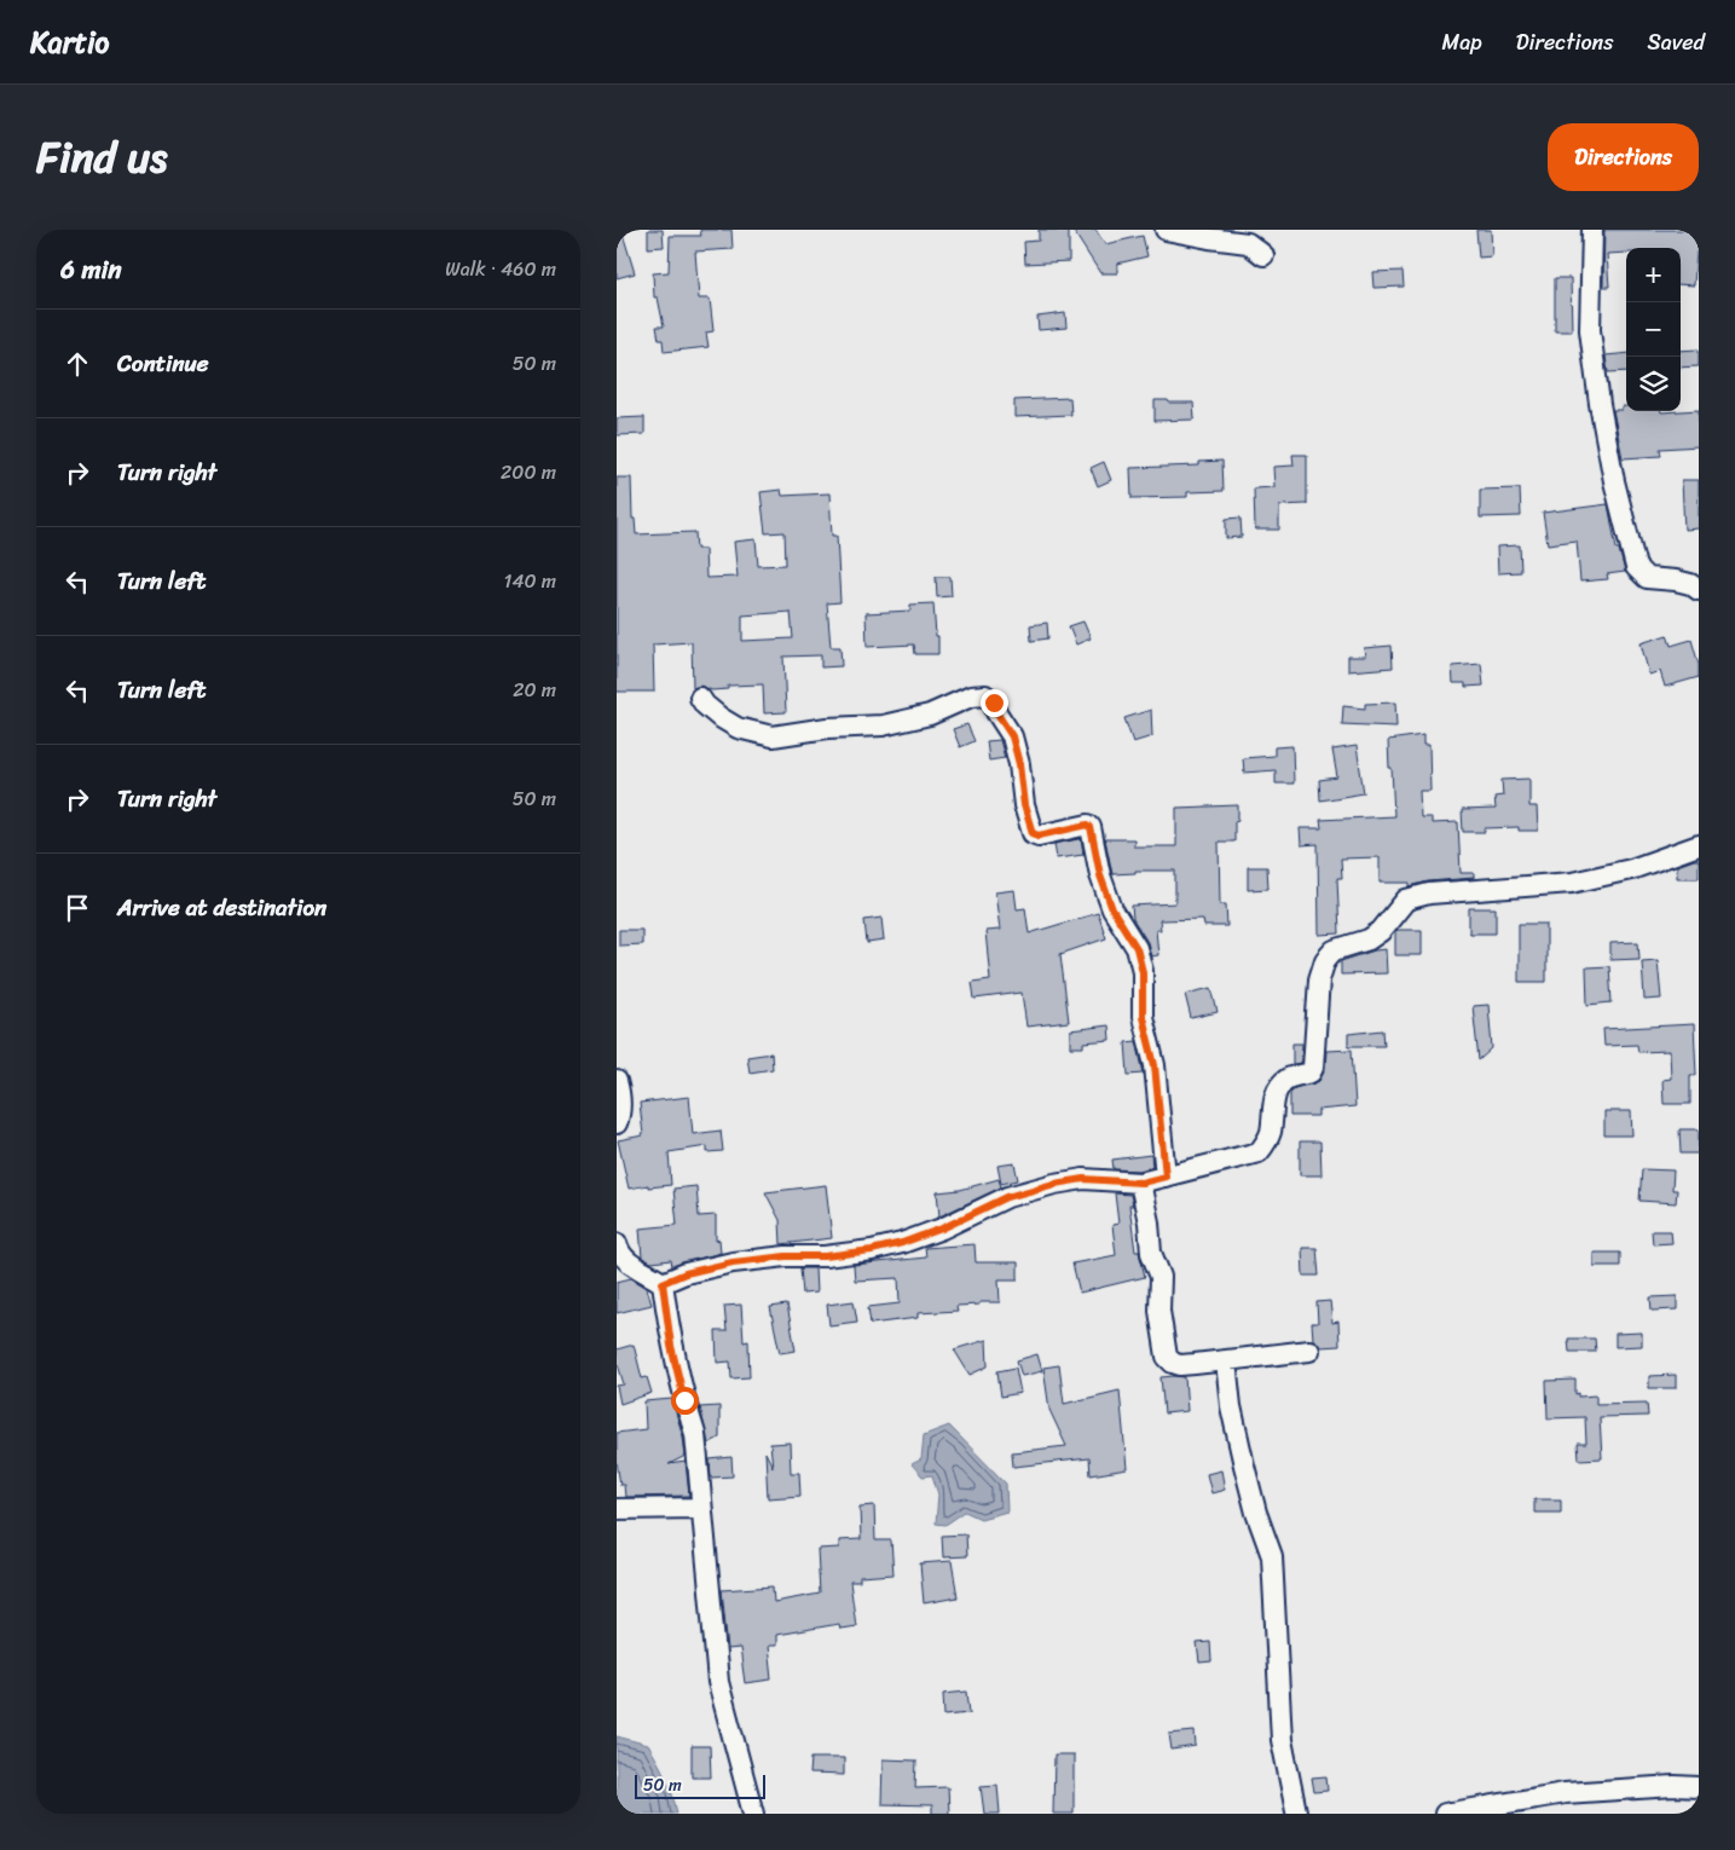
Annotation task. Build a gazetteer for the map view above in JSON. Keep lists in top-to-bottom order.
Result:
{
  "scale_bar": "50 m",
  "page": {
    "header": "Kartio",
    "nav": ["Map", "Directions", "Saved"],
    "title": "Find us",
    "buttons": "Directions",
    "heading": ["6 min", "Walk · 460 m"],
    "map_buttons": ["+", "−"],
    "list": [
      ["Continue", "50 m"],
      ["Turn right", "200 m"],
      ["Turn left", "140 m"],
      ["Turn left", "20 m"],
      ["Turn right", "50 m"],
      "Arrive at destination"
    ],
    "scale": "50 m"
  }
}
